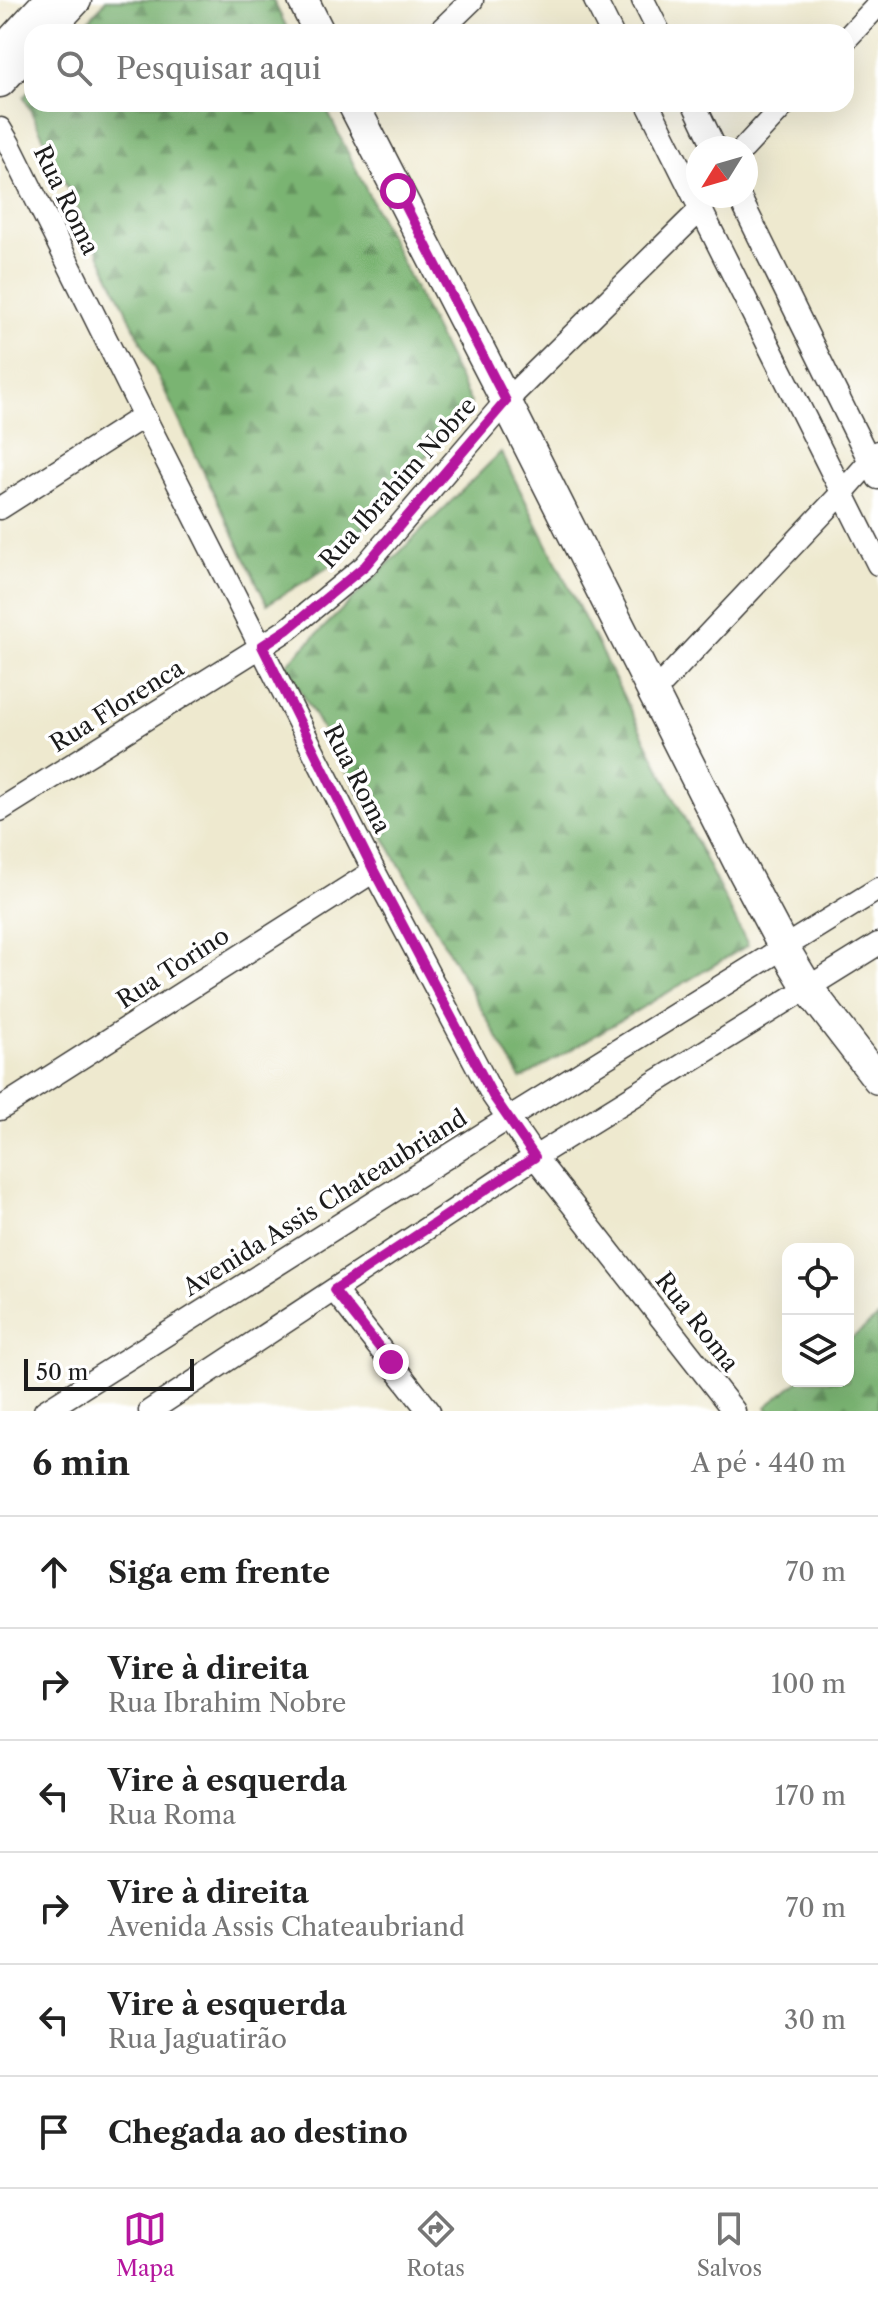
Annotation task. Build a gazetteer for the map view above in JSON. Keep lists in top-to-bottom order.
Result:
{
  "streets": {
    "street": [
      "Rua Roma",
      "Rua Ibrahim Nobre",
      "Rua Florenca",
      "Rua Torino",
      "Avenida Assis Chateaubriand"
    ]
  },
  "crossings": [
    ["Rua Roma", "Rua Ibrahim Nobre"],
    ["Rua Roma", "Rua Florenca"],
    ["Rua Roma", "Rua Torino"],
    ["Rua Roma", "Avenida Assis Chateaubriand"],
    ["Rua Ibrahim Nobre", "Rua Florenca"]
  ],
  "scale_bar": "50 m",
  "north": "bottom left",
  "page": {
    "search": "Pesquisar aqui",
    "scale": "50 m",
    "heading": ["6 min", "A pé · 440 m"],
    "list": [
      ["Siga em frente", "70 m"],
      ["Vire à direita", "Rua Ibrahim Nobre", "100 m"],
      ["Vire à esquerda", "Rua Roma", "170 m"],
      ["Vire à direita", "Avenida Assis Chateaubriand", "70 m"],
      ["Vire à esquerda", "Rua Jaguatirão", "30 m"],
      "Chegada ao destino"
    ],
    "nav": ["Mapa", "Rotas", "Salvos"]
  }
}
